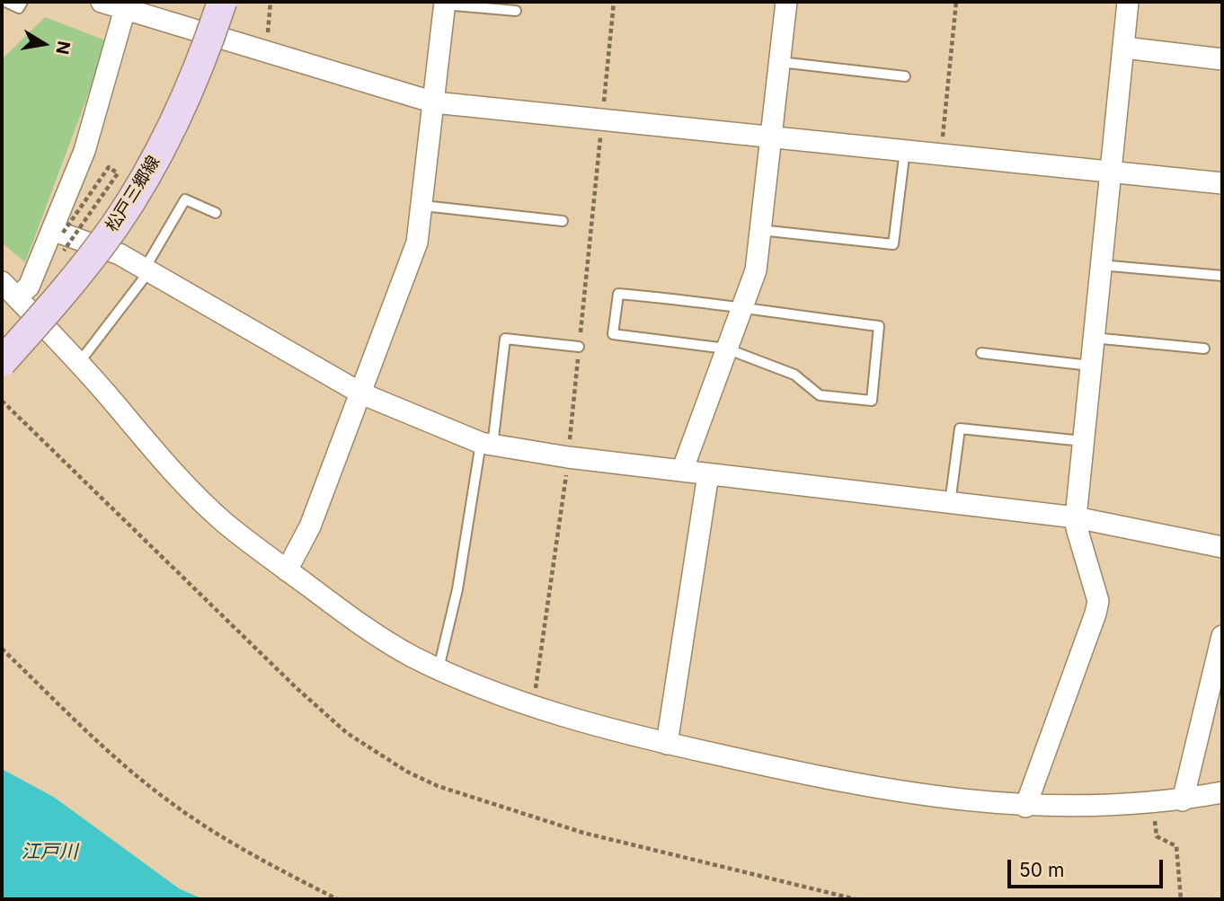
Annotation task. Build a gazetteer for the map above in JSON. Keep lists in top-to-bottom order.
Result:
{
  "streets": {
    "main road": ["松戸三郷線"]
  },
  "water": ["江戸川"],
  "scale_bar": "50 m",
  "north": "right"
}
